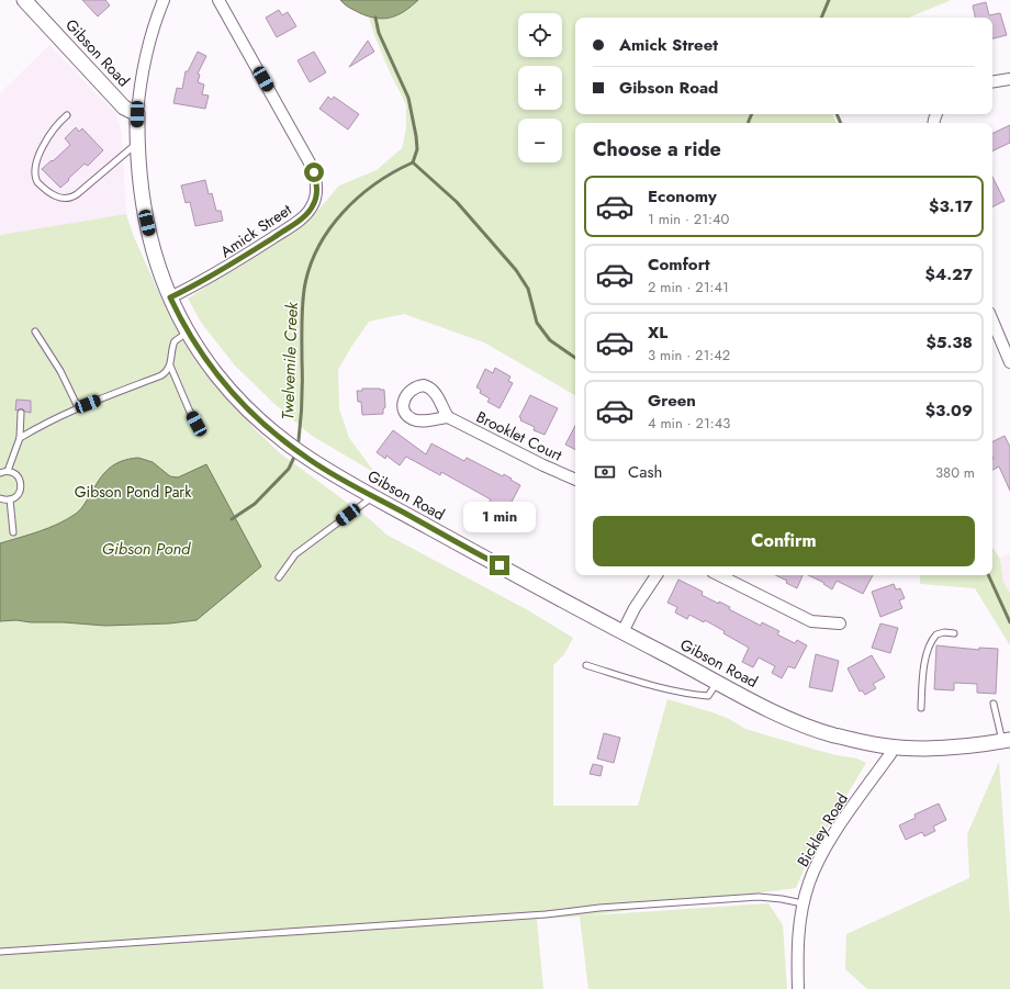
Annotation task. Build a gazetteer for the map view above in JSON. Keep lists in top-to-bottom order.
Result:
{
  "streets": {
    "street": [
      "Gibson Road",
      "Amick Street",
      "Brooklet Court",
      "Bickley Road"
    ]
  },
  "crossings": [
    ["Gibson Road", "Amick Street"],
    ["Gibson Road", "Bickley Road"]
  ],
  "water": ["Twelvemile Creek", "Gibson Pond"],
  "parks": ["Gibson Pond Park"],
  "page": {
    "map_buttons": ["+", "−"],
    "banner": ["Amick Street", "Gibson Road"],
    "heading": "Choose a ride",
    "list": [
      {
        "name": "Economy",
        "note": "1 min · 21:40",
        "value": "$3.17"
      },
      {
        "name": "Comfort",
        "note": "2 min · 21:41",
        "value": "$4.27"
      },
      {
        "name": "XL",
        "note": "3 min · 21:42",
        "value": "$5.38"
      },
      {
        "name": "Green",
        "note": "4 min · 21:43",
        "value": "$3.09"
      }
    ],
    "pay": ["Cash", "380 m"],
    "bubble": "1 min",
    "buttons": "Confirm"
  }
}
